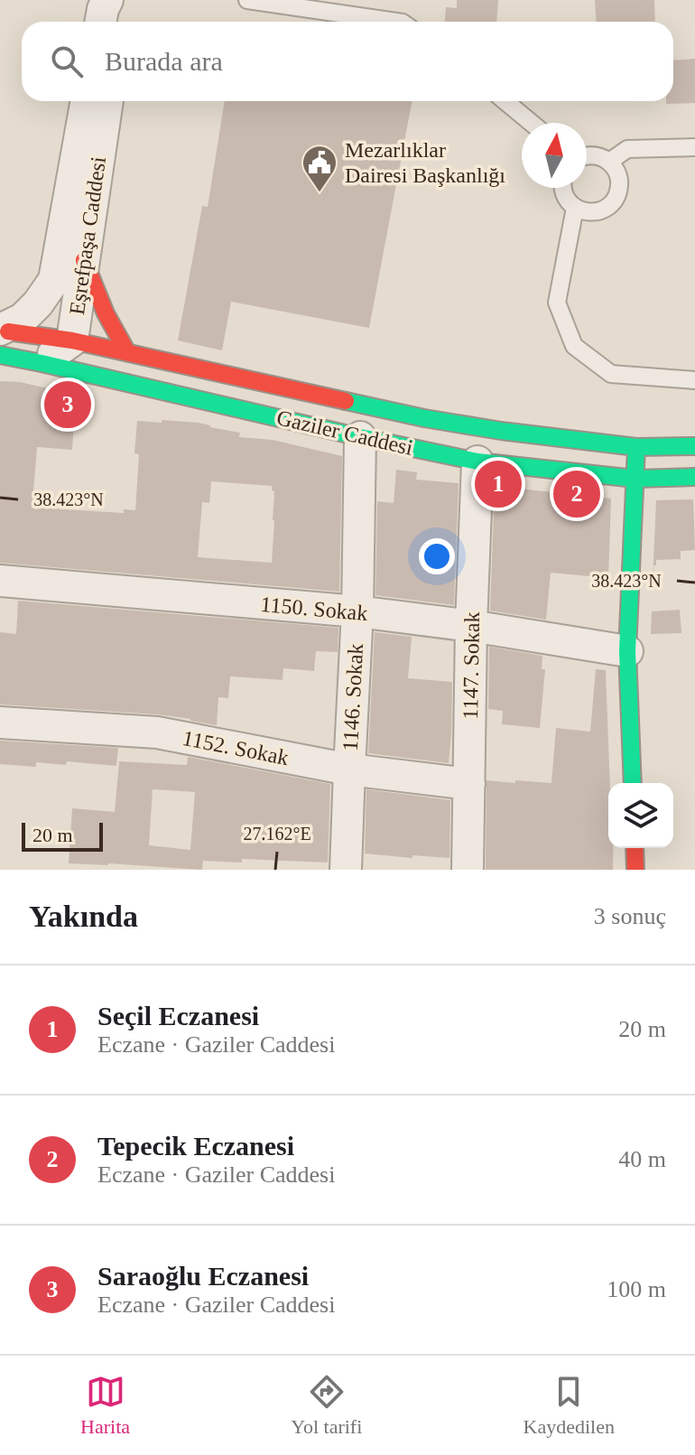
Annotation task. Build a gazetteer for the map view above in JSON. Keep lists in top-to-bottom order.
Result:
{
  "streets": {
    "main road": ["Gaziler Caddesi"],
    "street": [
      "Eşrefpaşa Caddesi",
      "1150. Sokak",
      "1147. Sokak",
      "1146. Sokak",
      "1152. Sokak"
    ]
  },
  "crossings": [
    ["Eşrefpaşa Caddesi", "Gaziler Caddesi"],
    ["Gaziler Caddesi", "1147. Sokak"],
    ["Gaziler Caddesi", "1146. Sokak"],
    ["1150. Sokak", "1147. Sokak"],
    ["1150. Sokak", "1146. Sokak"],
    ["1147. Sokak", "1152. Sokak"],
    ["1146. Sokak", "1152. Sokak"]
  ],
  "places": {
    "public building": ["Mezarlıklar Dairesi Başkanlığı"]
  },
  "scale_bar": "20 m",
  "north": "top",
  "page": {
    "search": "Burada ara",
    "pins": ["3", "1", "2"],
    "scale": "20 m",
    "heading": ["Yakında", "3 sonuç"],
    "list": [
      {
        "mark": "1",
        "name": "Seçil Eczanesi",
        "note": "Eczane · Gaziler Caddesi",
        "value": "20 m"
      },
      {
        "mark": "2",
        "name": "Tepecik Eczanesi",
        "note": "Eczane · Gaziler Caddesi",
        "value": "40 m"
      },
      {
        "mark": "3",
        "name": "Saraoğlu Eczanesi",
        "note": "Eczane · Gaziler Caddesi",
        "value": "100 m"
      }
    ],
    "nav": ["Harita", "Yol tarifi", "Kaydedilen"]
  },
  "coordinates": ["38.423°N", "27.162°E"]
}
